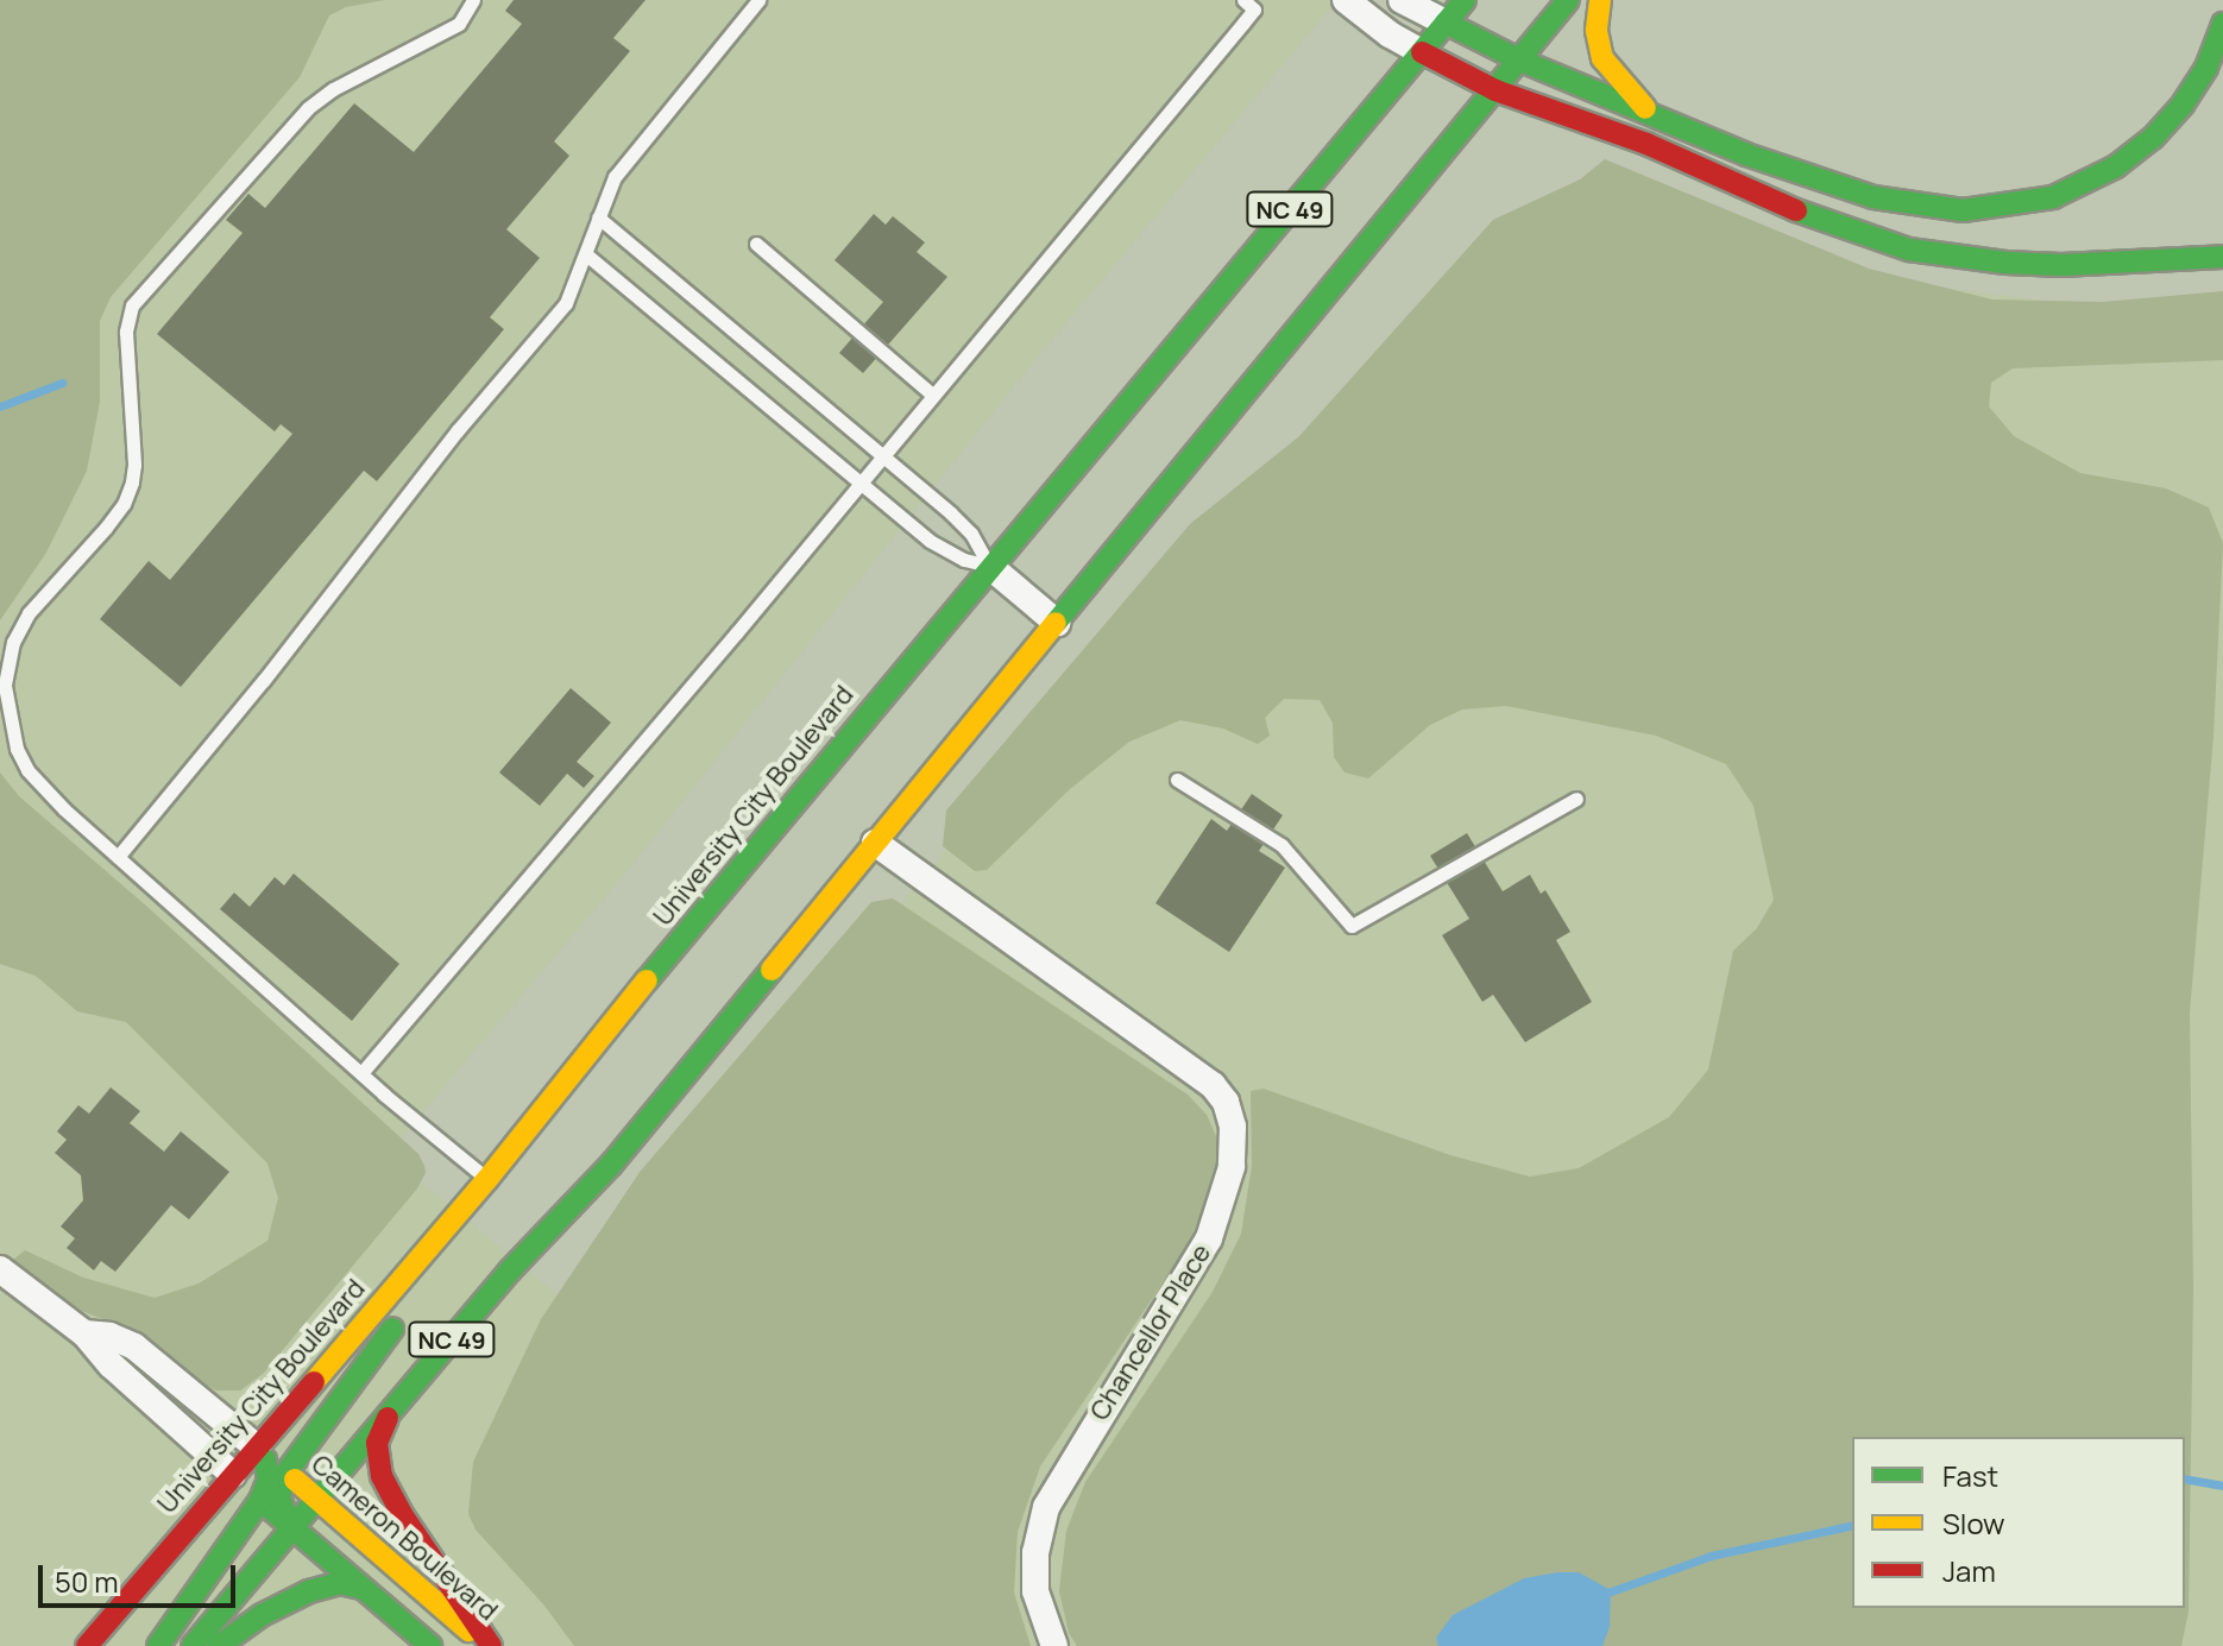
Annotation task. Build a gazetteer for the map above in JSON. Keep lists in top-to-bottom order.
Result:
{
  "streets": {
    "main road": ["NC 49", "University City Boulevard", "Cameron Boulevard"],
    "street": ["Chancellor Place"]
  },
  "crossings": [
    ["NC 49", "Chancellor Place"],
    ["NC 49", "Cameron Boulevard"],
    ["University City Boulevard", "Cameron Boulevard"]
  ],
  "legend": ["Fast", "Slow", "Jam"],
  "scale_bar": "50 m"
}
